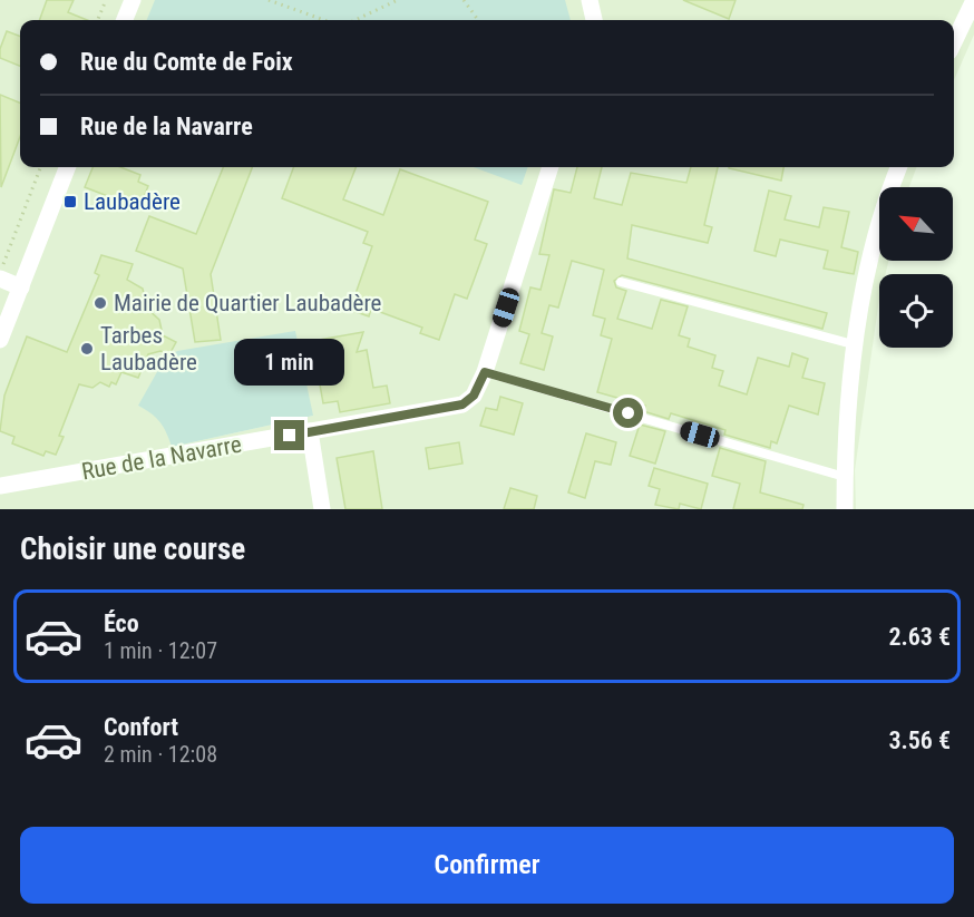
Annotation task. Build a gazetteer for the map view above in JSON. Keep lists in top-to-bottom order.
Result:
{
  "streets": {
    "street": ["Rue de la Navarre"]
  },
  "places": {
    "transit": ["Laubadère"],
    "other": ["Mairie de Quartier Laubadère", "Tarbes Laubadère"]
  },
  "north": "top left",
  "page": {
    "banner": ["Rue du Comte de Foix", "Rue de la Navarre"],
    "bubble": "1 min",
    "heading": "Choisir une course",
    "list": [
      {
        "name": "Éco",
        "note": "1 min · 12:07",
        "value": "2.63 €"
      },
      {
        "name": "Confort",
        "note": "2 min · 12:08",
        "value": "3.56 €"
      }
    ],
    "buttons": "Confirmer"
  }
}
